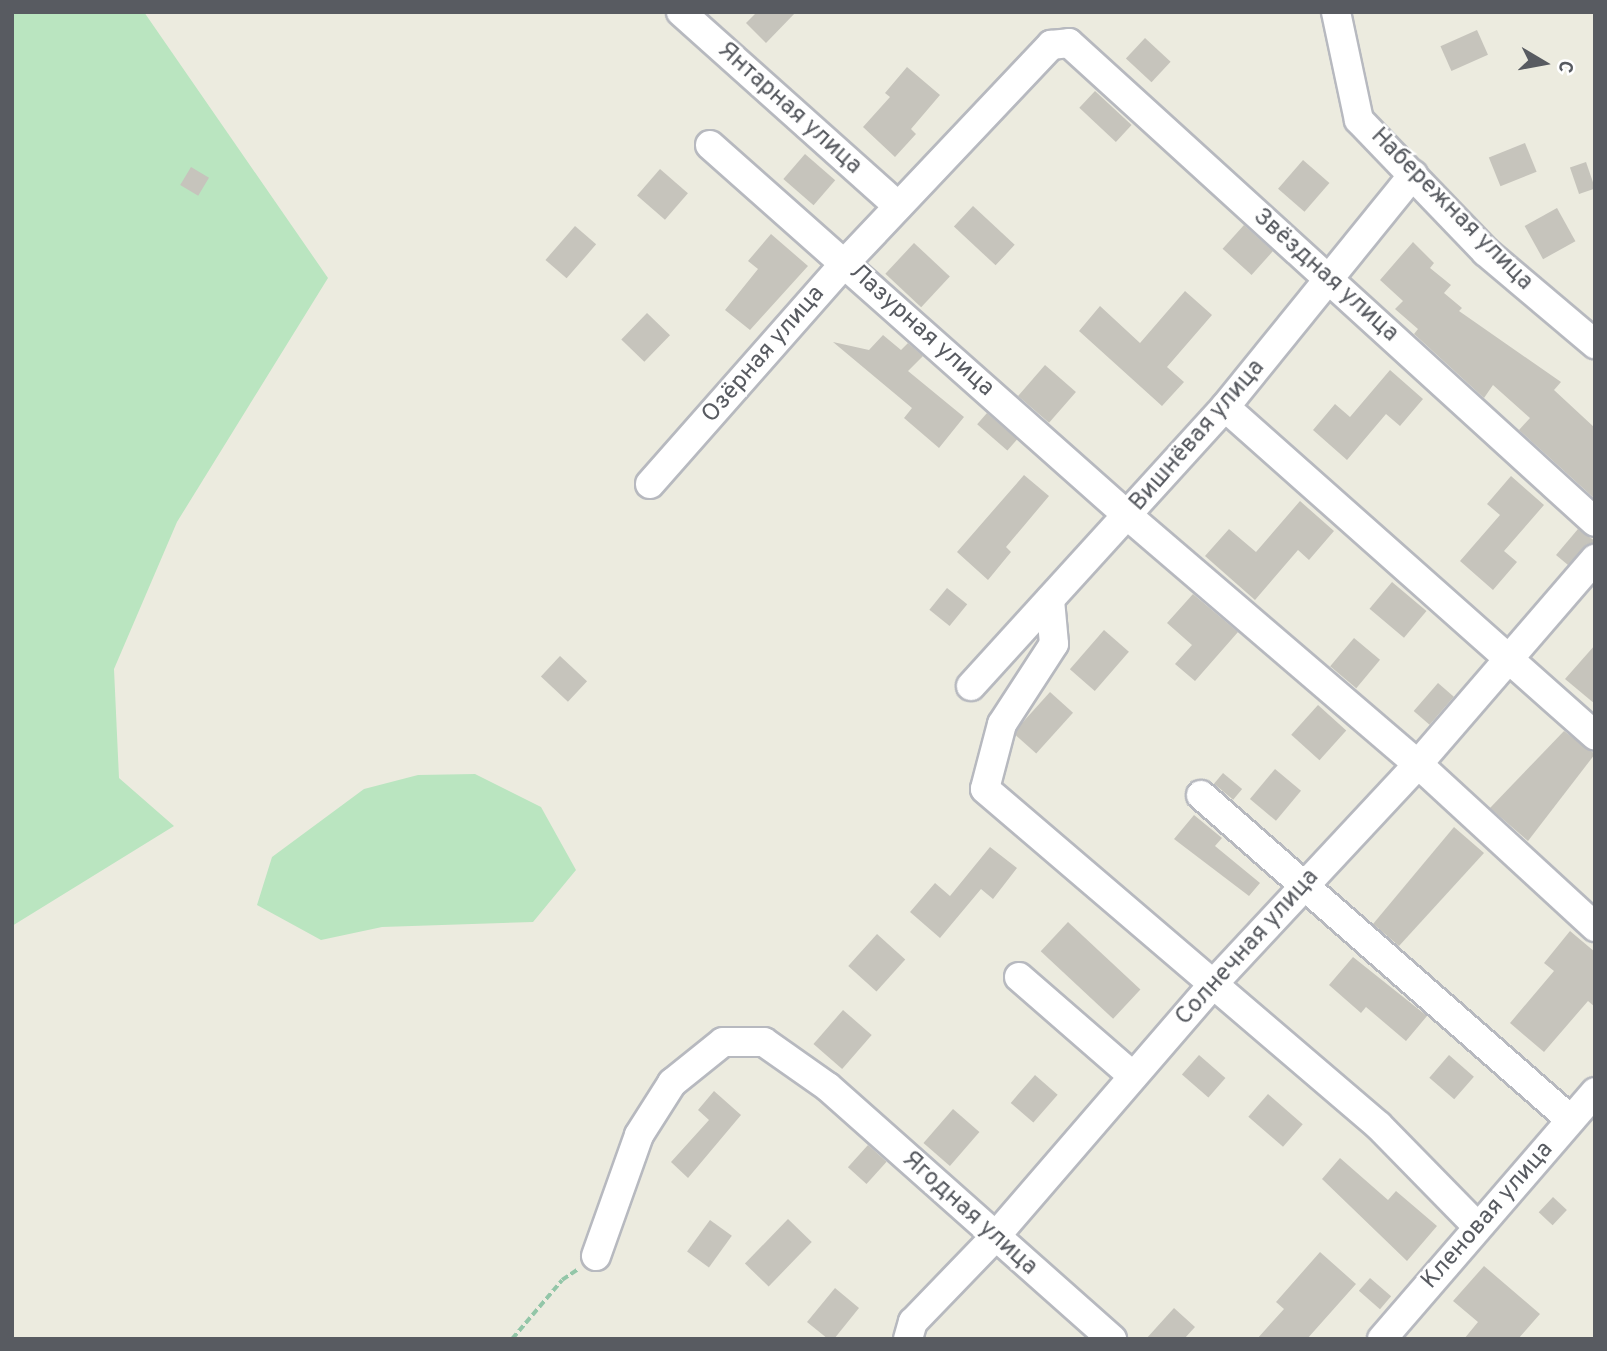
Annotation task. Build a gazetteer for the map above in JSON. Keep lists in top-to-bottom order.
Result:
{
  "streets": {
    "street": [
      "Янтарная улица",
      "Набережная улица",
      "Звёздная улица",
      "Лазурная улица",
      "Озёрная улица",
      "Вишнёвая улица",
      "Солнечная улица",
      "Ягодная улица",
      "Кленовая улица"
    ]
  },
  "crossings": [
    ["Янтарная улица", "Лазурная улица"],
    ["Набережная улица", "Вишнёвая улица"],
    ["Звёздная улица", "Лазурная улица"],
    ["Звёздная улица", "Вишнёвая улица"],
    ["Лазурная улица", "Озёрная улица"],
    ["Лазурная улица", "Вишнёвая улица"],
    ["Лазурная улица", "Солнечная улица"],
    ["Солнечная улица", "Ягодная улица"]
  ],
  "north": "right"
}
